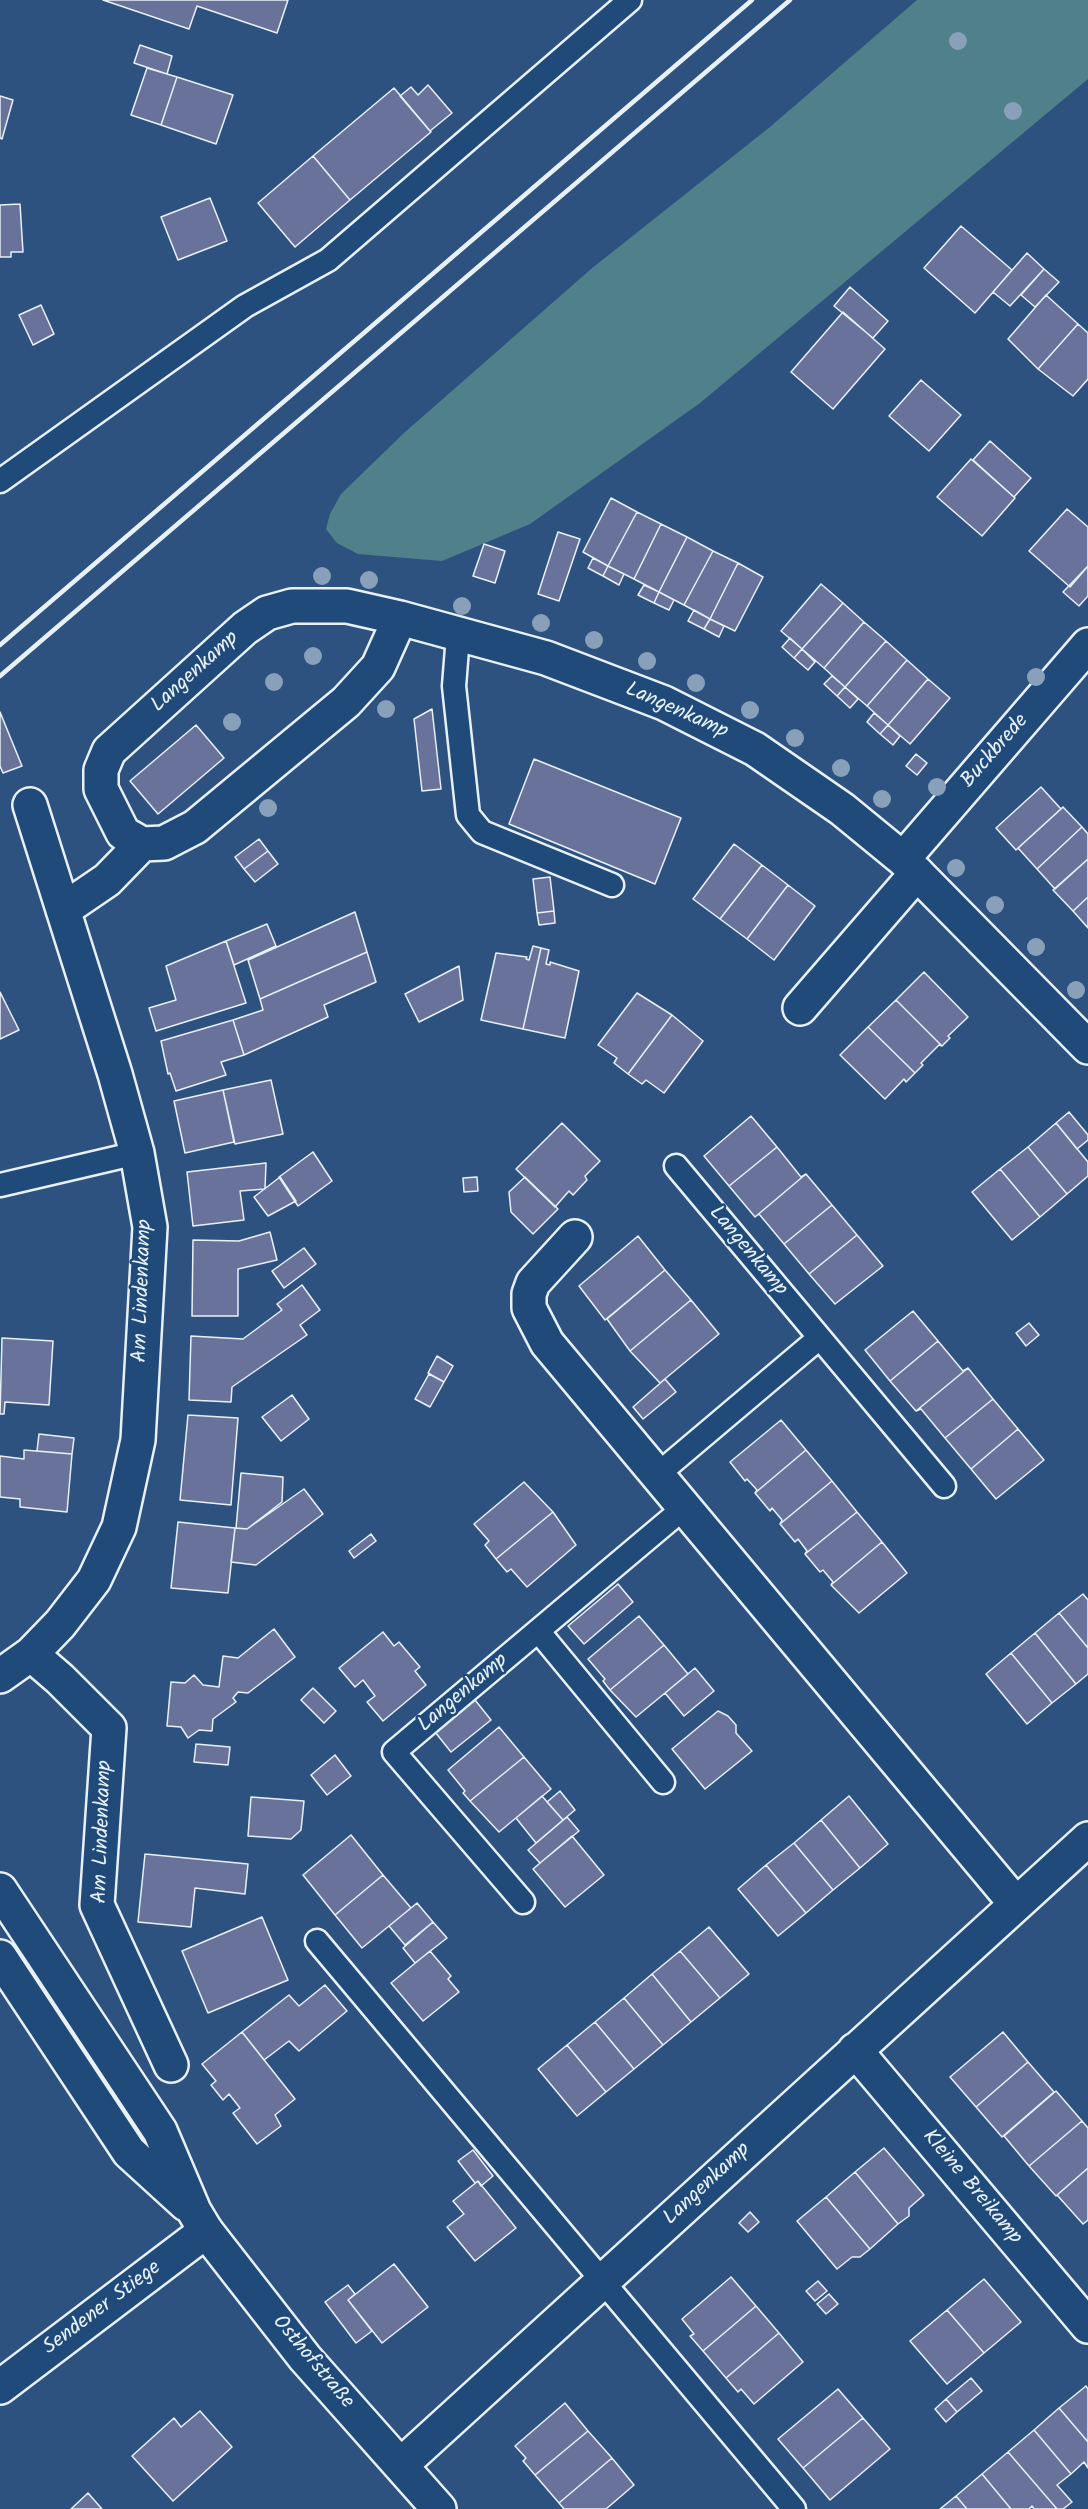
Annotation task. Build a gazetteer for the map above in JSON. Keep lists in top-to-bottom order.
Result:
{
  "streets": {
    "street": [
      "Langenkamp",
      "Buckbrede",
      "Am Lindenkamp",
      "Kleine Breikamp",
      "Sendener Stiege",
      "Osthofstraße"
    ]
  },
  "crossings": [
    ["Langenkamp", "Buckbrede"],
    ["Langenkamp", "Kleine Breikamp"],
    ["Langenkamp", "Osthofstraße"],
    ["Sendener Stiege", "Osthofstraße"]
  ]
}
